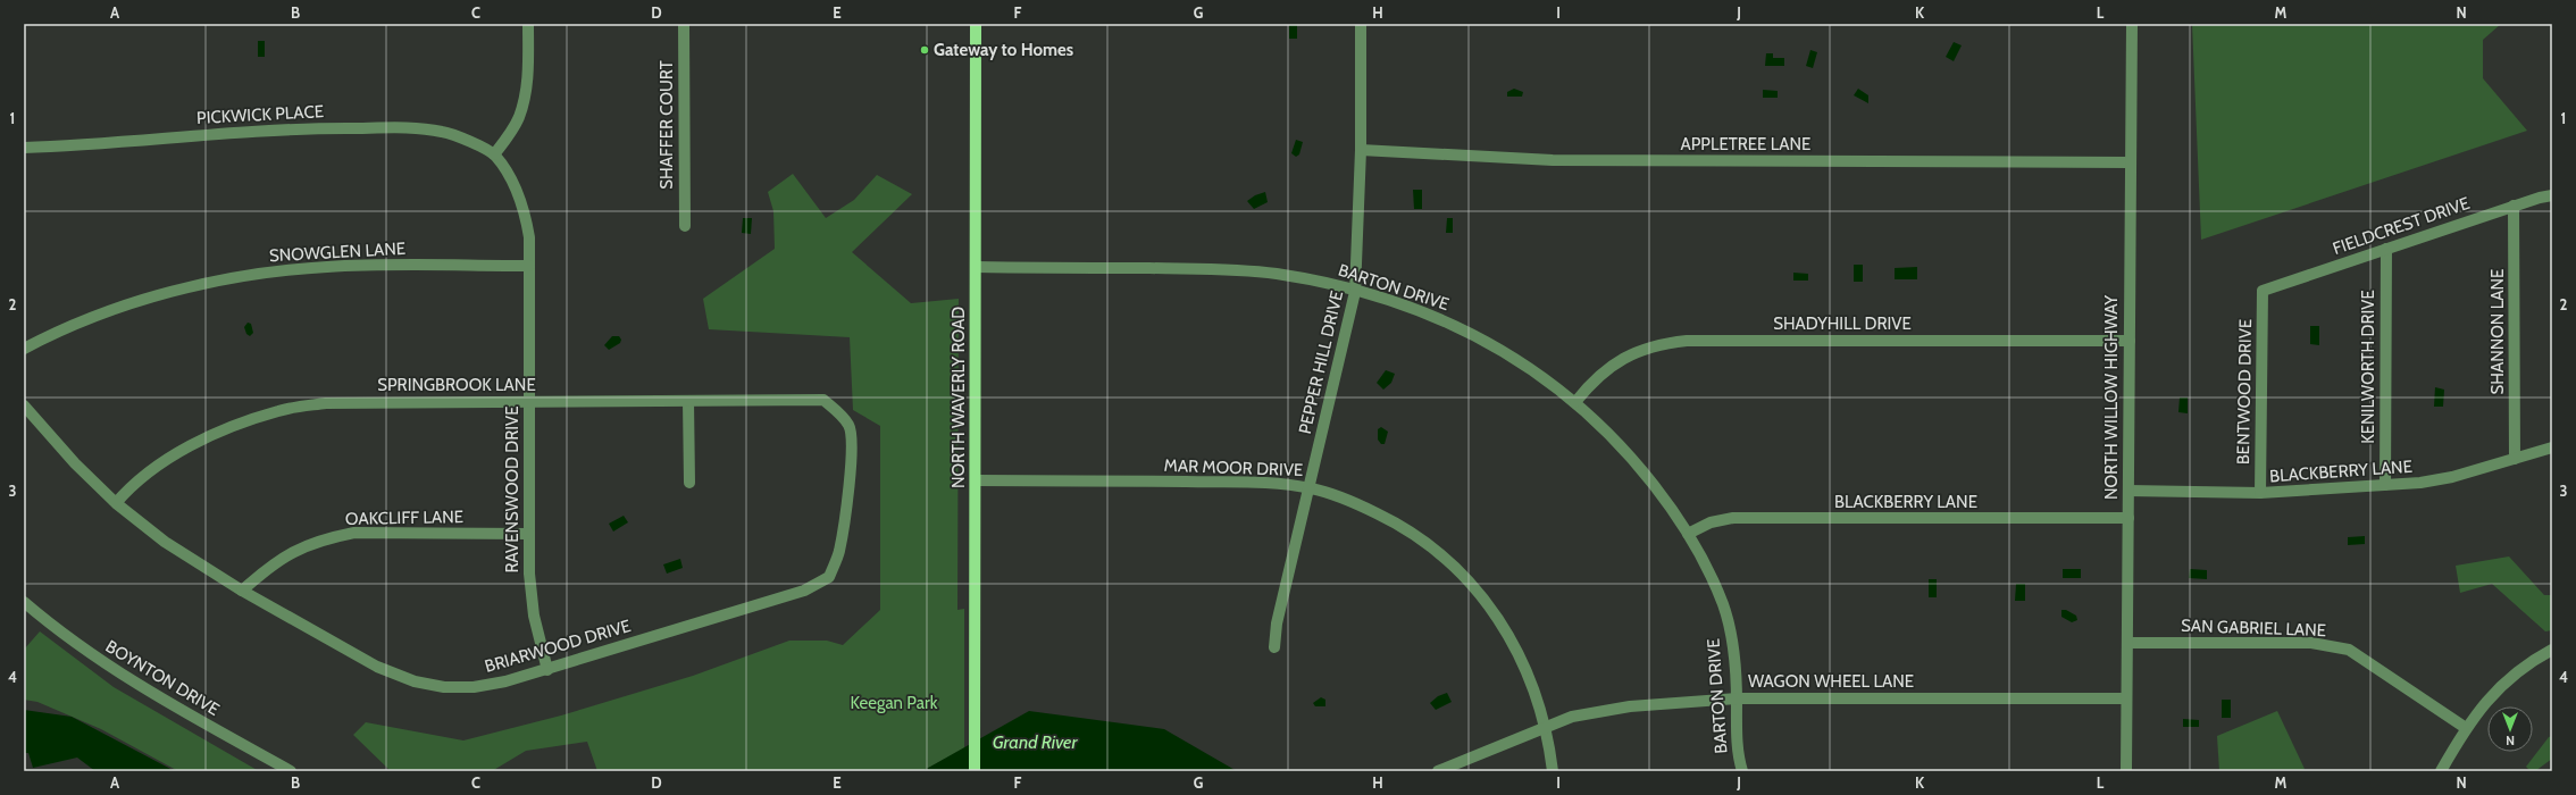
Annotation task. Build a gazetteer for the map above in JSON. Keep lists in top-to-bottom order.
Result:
{
  "streets": {
    "main road": ["NORTH WAVERLY ROAD"],
    "street": [
      "PICKWICK PLACE",
      "SHAFFER COURT",
      "APPLETREE LANE",
      "FIELDCREST DRIVE",
      "SNOWGLEN LANE",
      "BARTON DRIVE",
      "SHADYHILL DRIVE",
      "SHANNON LANE",
      "PEPPER HILL DRIVE",
      "KENILWORTH DRIVE",
      "SPRINGBROOK LANE",
      "BENTWOOD DRIVE",
      "NORTH WILLOW HIGHWAY",
      "MAR MOOR DRIVE",
      "BLACKBERRY LANE",
      "RAVENSWOOD DRIVE",
      "OAKCLIFF LANE",
      "SAN GABRIEL LANE",
      "BRIARWOOD DRIVE",
      "BOYNTON DRIVE",
      "WAGON WHEEL LANE"
    ]
  },
  "crossings": [
    ["PICKWICK PLACE", "RAVENSWOOD DRIVE"],
    ["APPLETREE LANE", "PEPPER HILL DRIVE"],
    ["APPLETREE LANE", "NORTH WILLOW HIGHWAY"],
    ["FIELDCREST DRIVE", "SHANNON LANE"],
    ["FIELDCREST DRIVE", "KENILWORTH DRIVE"],
    ["FIELDCREST DRIVE", "BENTWOOD DRIVE"],
    ["SNOWGLEN LANE", "RAVENSWOOD DRIVE"],
    ["BARTON DRIVE", "SHADYHILL DRIVE"],
    ["BARTON DRIVE", "PEPPER HILL DRIVE"],
    ["BARTON DRIVE", "NORTH WAVERLY ROAD"],
    ["BARTON DRIVE", "BLACKBERRY LANE"],
    ["BARTON DRIVE", "WAGON WHEEL LANE"],
    ["SHADYHILL DRIVE", "NORTH WILLOW HIGHWAY"],
    ["SHANNON LANE", "BLACKBERRY LANE"],
    ["PEPPER HILL DRIVE", "MAR MOOR DRIVE"],
    ["KENILWORTH DRIVE", "BLACKBERRY LANE"],
    ["SPRINGBROOK LANE", "RAVENSWOOD DRIVE"],
    ["SPRINGBROOK LANE", "BRIARWOOD DRIVE"],
    ["BENTWOOD DRIVE", "BLACKBERRY LANE"],
    ["NORTH WAVERLY ROAD", "MAR MOOR DRIVE"],
    ["NORTH WILLOW HIGHWAY", "BLACKBERRY LANE"],
    ["NORTH WILLOW HIGHWAY", "SAN GABRIEL LANE"],
    ["NORTH WILLOW HIGHWAY", "WAGON WHEEL LANE"],
    ["MAR MOOR DRIVE", "WAGON WHEEL LANE"],
    ["RAVENSWOOD DRIVE", "OAKCLIFF LANE"],
    ["RAVENSWOOD DRIVE", "BRIARWOOD DRIVE"],
    ["OAKCLIFF LANE", "BRIARWOOD DRIVE"]
  ],
  "water": ["Grand River"],
  "parks": ["Keegan Park"],
  "places": ["Gateway to Homes"],
  "north": "bottom",
  "grid": {
    "columns": [
      "A",
      "B",
      "C",
      "D",
      "E",
      "F",
      "G",
      "H",
      "I",
      "J",
      "K",
      "L",
      "M",
      "N"
    ],
    "rows": [
      "1",
      "2",
      "3",
      "4"
    ]
  }
}
